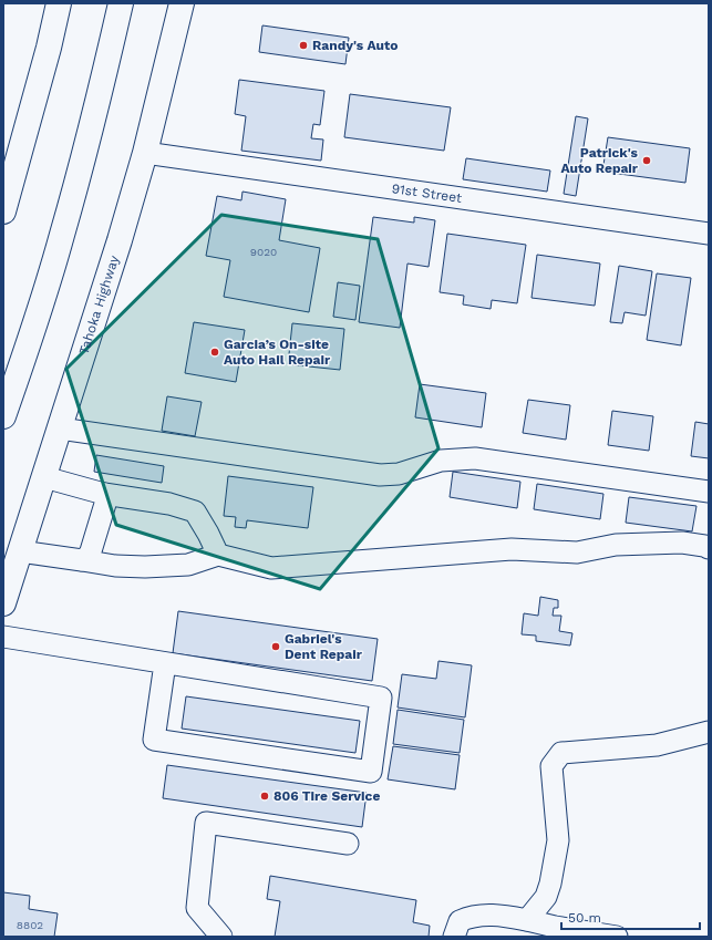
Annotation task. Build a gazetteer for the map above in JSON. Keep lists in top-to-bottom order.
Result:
{
  "streets": {
    "main road": ["Tahoka Highway"],
    "street": ["91st Street"]
  },
  "crossings": [
    ["91st Street", "Tahoka Highway"]
  ],
  "places": [
    "Randy's Auto",
    "Patrick's Auto Repair",
    "Garcia’s On-site Auto Hail Repair",
    "Gabriel's Dent Repair",
    "806 Tire Service"
  ],
  "house_numbers": ["9020", "8802"],
  "scale_bar": "50 m"
}
